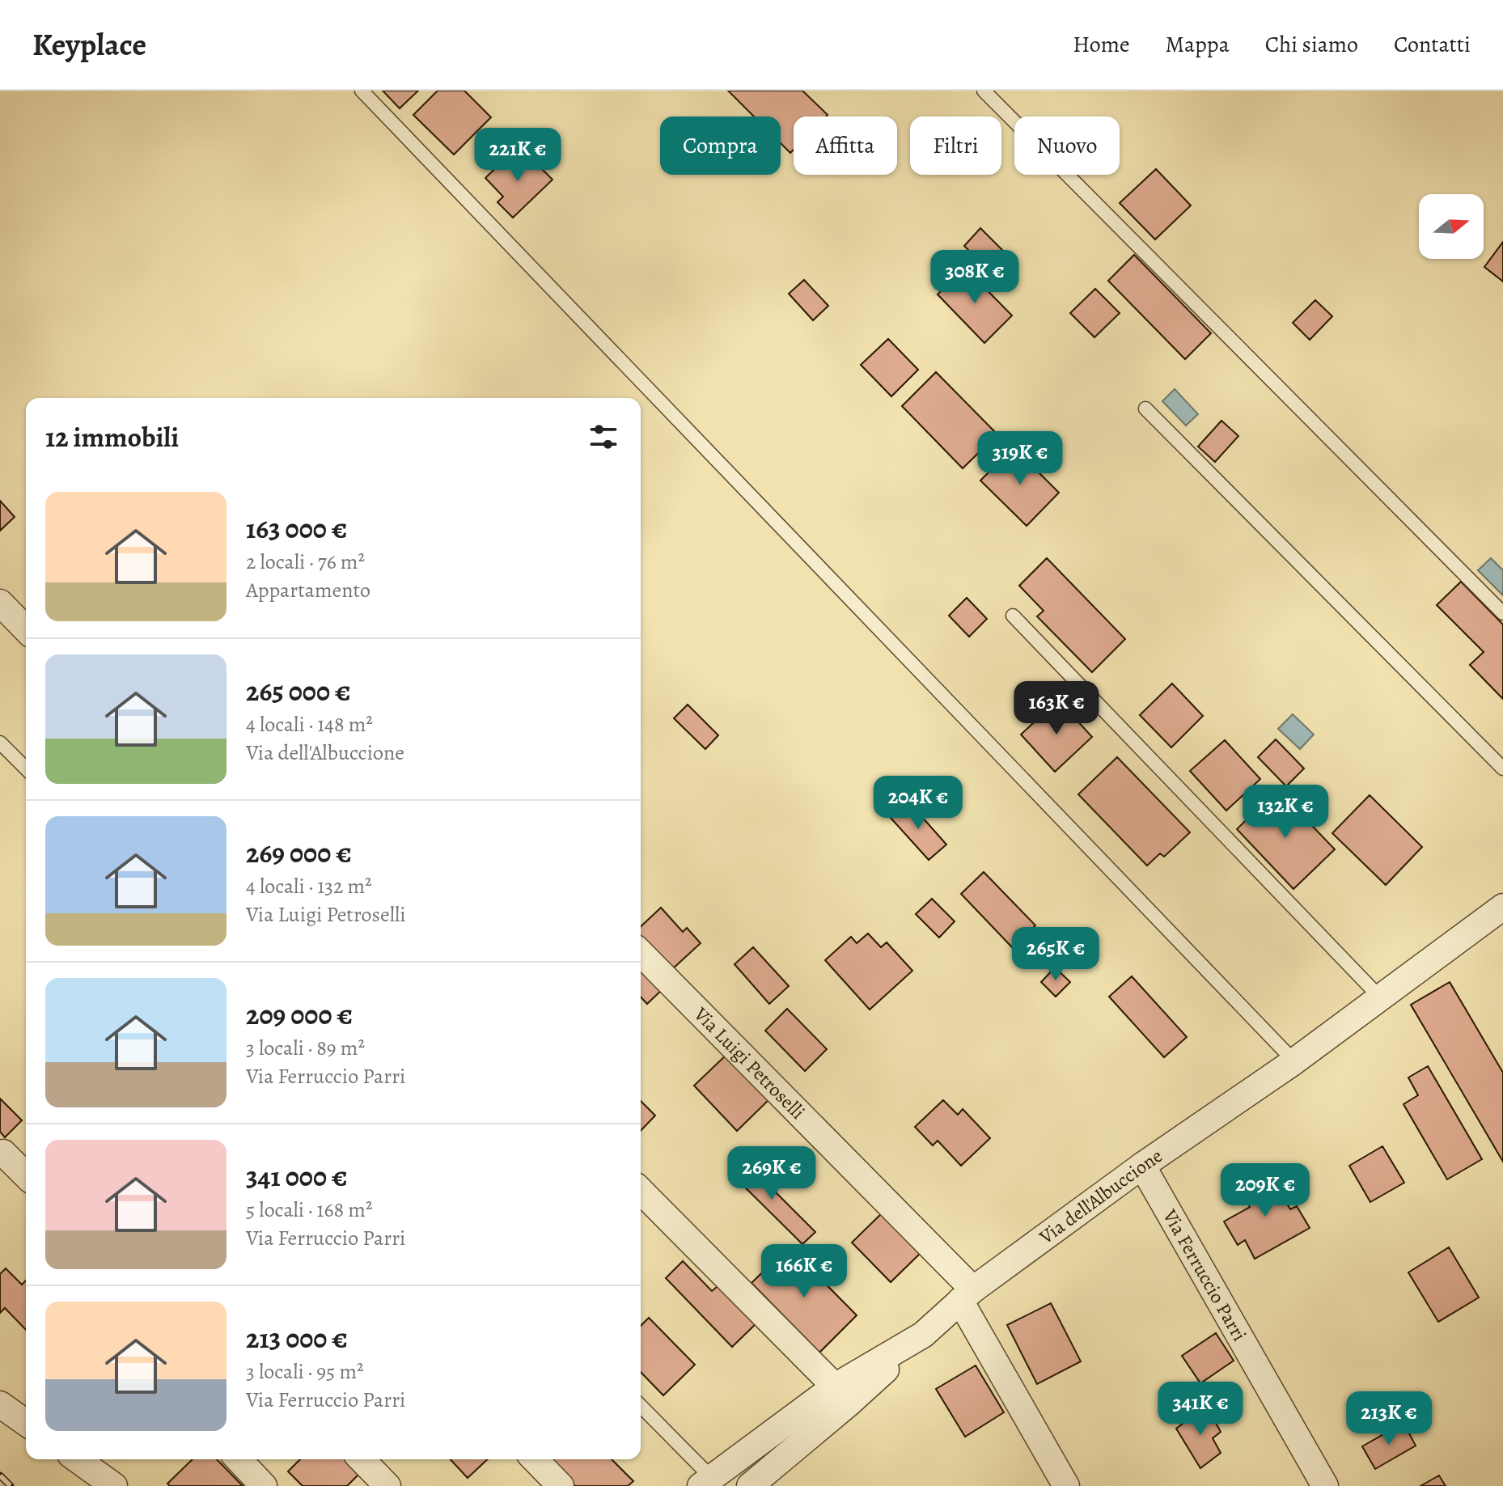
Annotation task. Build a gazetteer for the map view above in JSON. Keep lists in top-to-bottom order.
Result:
{
  "streets": {
    "street": ["Via Luigi Petroselli", "Via dell'Albuccione", "Via Ferruccio Parri"]
  },
  "crossings": [
    ["Via Luigi Petroselli", "Via dell'Albuccione"],
    ["Via dell'Albuccione", "Via Ferruccio Parri"]
  ],
  "north": "right",
  "page": {
    "header": "Keyplace",
    "nav": [
      "Home",
      "Mappa",
      "Chi siamo",
      "Contatti"
    ],
    "chip": [
      "Compra",
      "Affitta",
      "Filtri",
      "Nuovo"
    ],
    "price": [
      "221K €",
      "308K €",
      "319K €",
      "163K €",
      "204K €",
      "132K €",
      "265K €",
      "269K €",
      "209K €",
      "166K €",
      "341K €",
      "213K €"
    ],
    "heading": "12 immobili",
    "list": [
      {
        "name": "163 000 €",
        "note": "2 locali · 76 m² · Appartamento"
      },
      {
        "name": "265 000 €",
        "note": "4 locali · 148 m² · Via dell'Albuccione"
      },
      {
        "name": "269 000 €",
        "note": "4 locali · 132 m² · Via Luigi Petroselli"
      },
      {
        "name": "209 000 €",
        "note": "3 locali · 89 m² · Via Ferruccio Parri"
      },
      {
        "name": "341 000 €",
        "note": "5 locali · 168 m² · Via Ferruccio Parri"
      },
      {
        "name": "213 000 €",
        "note": "3 locali · 95 m² · Via Ferruccio Parri"
      }
    ]
  }
}
